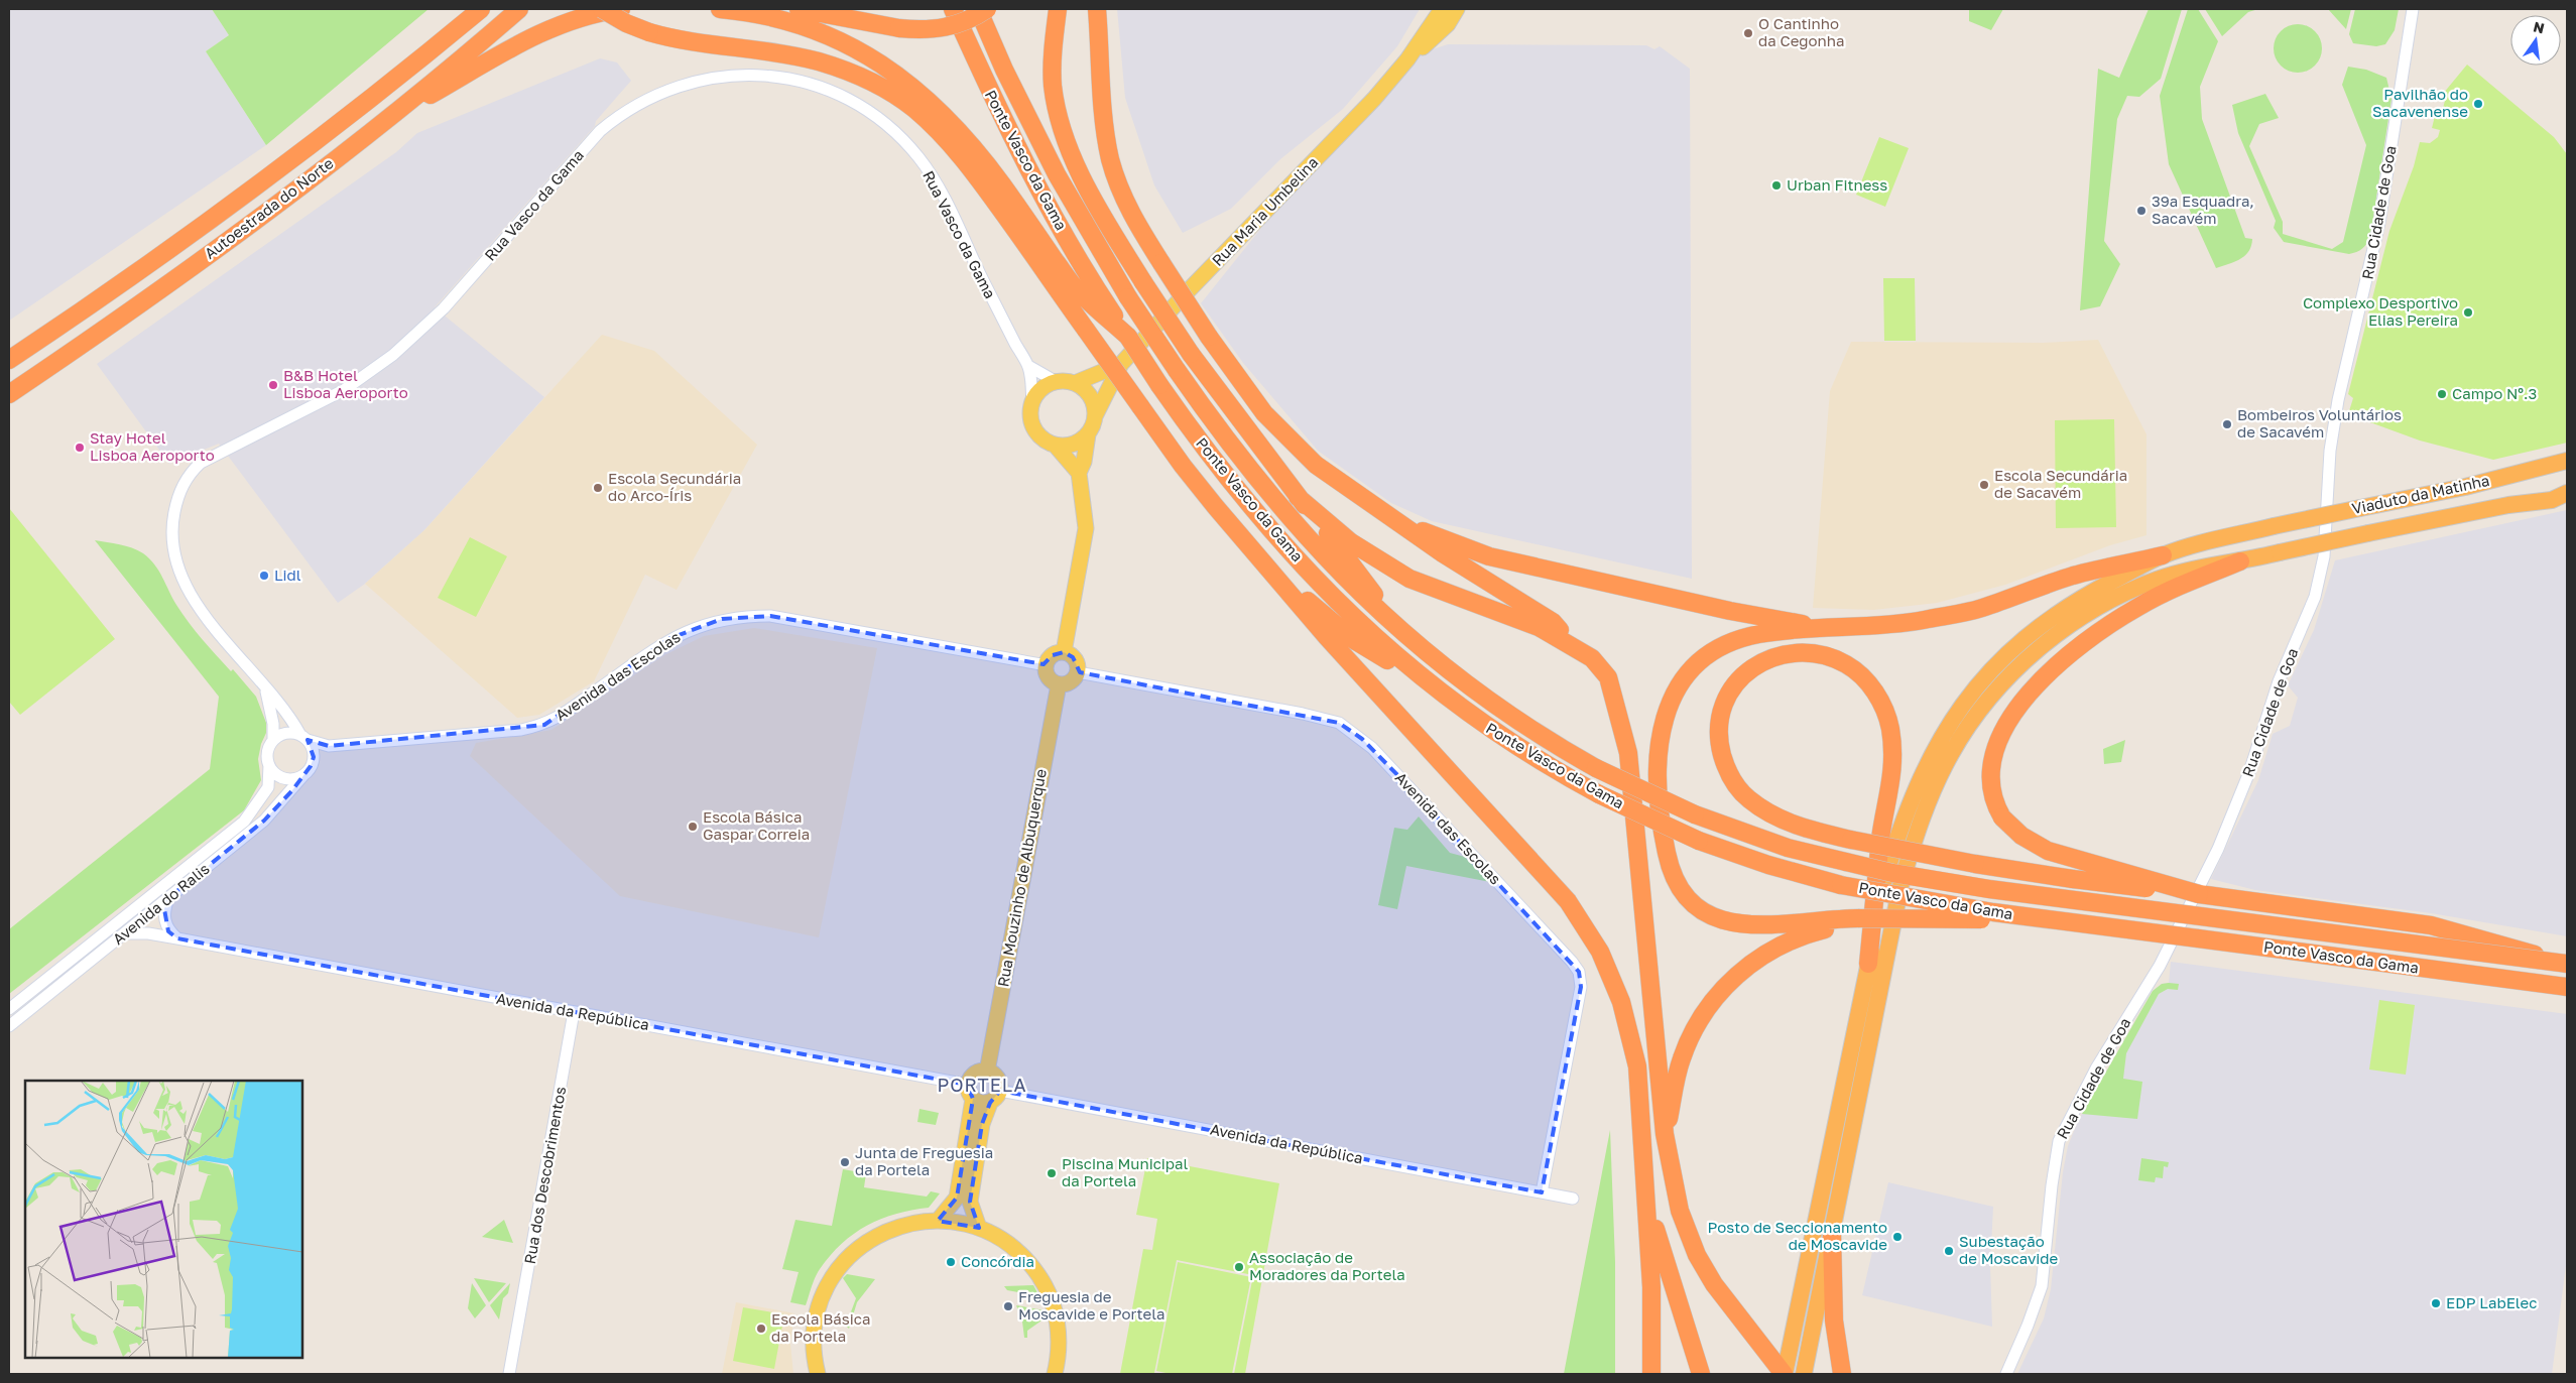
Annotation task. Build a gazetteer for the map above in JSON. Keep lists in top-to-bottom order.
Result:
{
  "streets": {
    "highway": ["Ponte Vasco da Gama", "Autoestrada do Norte", "Viaduto da Matinha"],
    "main road": ["Rua Maria Umbelina", "Rua Mouzinho de Albuquerque"],
    "street": [
      "Rua Vasco da Gama",
      "Rua Cidade de Goa",
      "Avenida das Escolas",
      "Avenida do Ralis",
      "Avenida da República",
      "Rua dos Descobrimentos"
    ]
  },
  "crossings": [
    ["Rua Vasco da Gama", "Rua Maria Umbelina"],
    ["Rua Vasco da Gama", "Avenida das Escolas"],
    ["Rua Vasco da Gama", "Avenida do Ralis"],
    ["Avenida das Escolas", "Rua Mouzinho de Albuquerque"],
    ["Avenida das Escolas", "Avenida do Ralis"],
    ["Avenida das Escolas", "Avenida da República"],
    ["Rua Mouzinho de Albuquerque", "Avenida da República"],
    ["Avenida do Ralis", "Avenida da República"],
    ["Avenida da República", "Rua dos Descobrimentos"]
  ],
  "districts": ["PORTELA"],
  "places": [
    "O Cantinho da Cegonha",
    "Pavilhão do Sacavenense",
    "Urban Fitness",
    "39ª Esquadra, Sacavém",
    "Complexo Desportivo Elias Pereira",
    "B&B Hotel Lisboa Aeroporto",
    "Campo Nº.3",
    "Bombeiros Voluntários de Sacavém",
    "Stay Hotel Lisboa Aeroporto",
    "Escola Secundária de Sacavém",
    "Escola Secundária do Arco-Íris",
    "Lidl",
    "Escola Básica Gaspar Correia",
    "Junta de Freguesia da Portela",
    "Piscina Municipal da Portela",
    "Posto de Seccionamento de Moscavide",
    "Subestação de Moscavide",
    "Concórdia",
    "Associação de Moradores da Portela",
    "EDP LabElec",
    "Freguesia de Moscavide e Portela",
    "Escola Básica da Portela"
  ],
  "north": "top"
}
